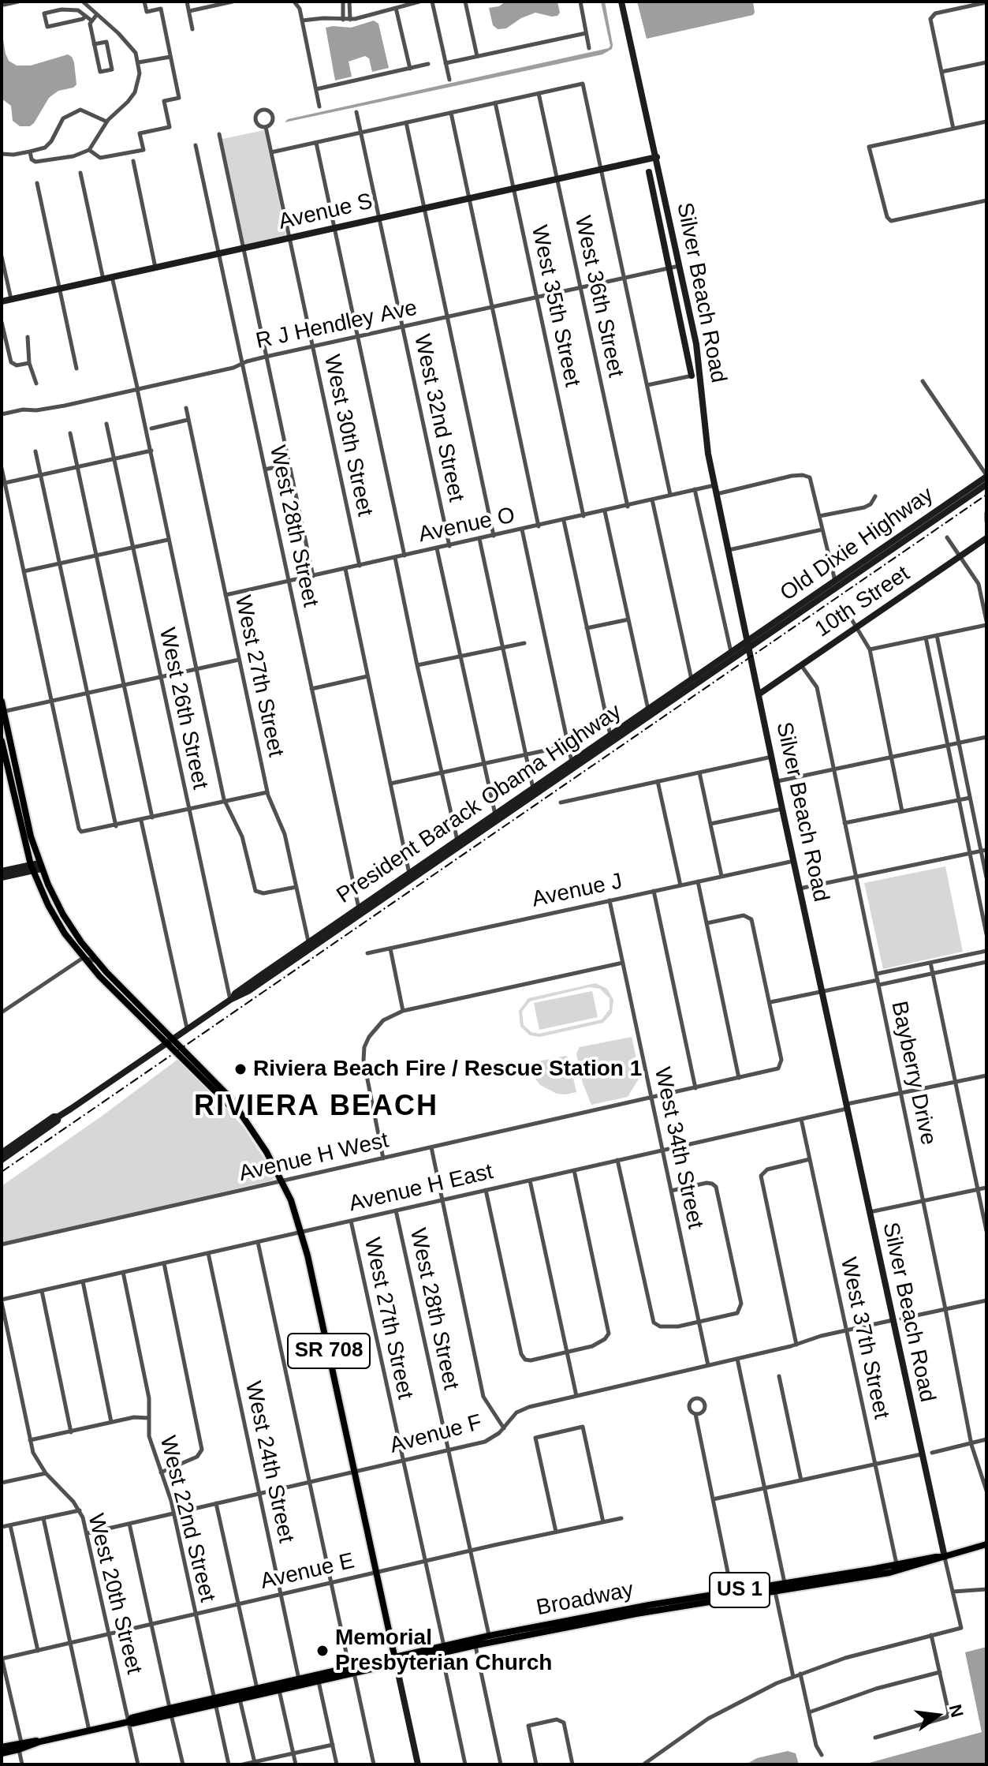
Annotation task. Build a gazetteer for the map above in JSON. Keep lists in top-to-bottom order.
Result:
{
  "streets": {
    "main road": ["SR 708", "US 1", "Broadway"],
    "street": [
      "Avenue S",
      "Silver Beach Road",
      "West 36th Street",
      "West 35th Street",
      "R J Hendley Ave",
      "West 32nd Street",
      "West 30th Street",
      "Avenue O",
      "West 28th Street",
      "Old Dixie Highway",
      "10th Street",
      "West 27th Street",
      "West 26th Street",
      "President Barack Obama Highway",
      "Avenue J",
      "Bayberry Drive",
      "West 34th Street",
      "Avenue H West",
      "Avenue H East",
      "West 37th Street",
      "Avenue F",
      "West 24th Street",
      "West 22nd Street",
      "Avenue E",
      "West 20th Street"
    ]
  },
  "crossings": [
    ["Avenue S", "Silver Beach Road"],
    ["Avenue S", "West 36th Street"],
    ["Avenue S", "West 35th Street"],
    ["Avenue S", "West 32nd Street"],
    ["Avenue S", "West 30th Street"],
    ["Avenue S", "West 28th Street"],
    ["Silver Beach Road", "R J Hendley Ave"],
    ["Silver Beach Road", "Avenue O"],
    ["Silver Beach Road", "Old Dixie Highway"],
    ["Silver Beach Road", "10th Street"],
    ["Silver Beach Road", "President Barack Obama Highway"],
    ["Silver Beach Road", "Avenue J"],
    ["Silver Beach Road", "Avenue H East"],
    ["Silver Beach Road", "Avenue F"],
    ["Silver Beach Road", "US 1"],
    ["Silver Beach Road", "Broadway"],
    ["West 36th Street", "R J Hendley Ave"],
    ["West 36th Street", "Avenue O"],
    ["West 35th Street", "R J Hendley Ave"],
    ["West 35th Street", "Avenue O"],
    ["R J Hendley Ave", "West 32nd Street"],
    ["R J Hendley Ave", "West 30th Street"],
    ["R J Hendley Ave", "West 28th Street"],
    ["West 32nd Street", "Avenue O"],
    ["West 30th Street", "Avenue O"],
    ["Avenue O", "West 28th Street"],
    ["Avenue O", "West 27th Street"],
    ["West 28th Street", "President Barack Obama Highway"],
    ["West 28th Street", "Avenue H East"],
    ["West 28th Street", "Avenue F"],
    ["West 28th Street", "Avenue E"],
    ["West 28th Street", "Broadway"],
    ["Old Dixie Highway", "President Barack Obama Highway"],
    ["10th Street", "Bayberry Drive"],
    ["West 27th Street", "President Barack Obama Highway"],
    ["West 27th Street", "Avenue H East"],
    ["West 27th Street", "Avenue F"],
    ["West 27th Street", "Avenue E"],
    ["West 27th Street", "Broadway"],
    ["West 26th Street", "President Barack Obama Highway"],
    ["President Barack Obama Highway", "SR 708"],
    ["Avenue J", "West 34th Street"],
    ["Bayberry Drive", "Avenue H East"],
    ["West 34th Street", "Avenue H West"],
    ["West 34th Street", "Avenue H East"],
    ["West 34th Street", "Avenue F"],
    ["Avenue H West", "SR 708"],
    ["Avenue H East", "West 37th Street"],
    ["Avenue H East", "SR 708"],
    ["Avenue H East", "West 24th Street"],
    ["Avenue H East", "West 22nd Street"],
    ["Avenue H East", "West 20th Street"],
    ["West 37th Street", "Avenue F"],
    ["West 37th Street", "Broadway"],
    ["SR 708", "Avenue F"],
    ["SR 708", "Avenue E"],
    ["SR 708", "Broadway"],
    ["Avenue F", "West 24th Street"],
    ["Avenue F", "West 22nd Street"],
    ["Avenue F", "West 20th Street"],
    ["West 24th Street", "Avenue E"],
    ["West 24th Street", "Broadway"],
    ["West 22nd Street", "Avenue E"],
    ["West 22nd Street", "Broadway"],
    ["Avenue E", "West 20th Street"],
    ["US 1", "Broadway"],
    ["West 20th Street", "Broadway"]
  ],
  "districts": ["RIVIERA BEACH"],
  "places": ["Riviera Beach Fire / Rescue Station 1", "Memorial Presbyterian Church"],
  "north": "right"
}
